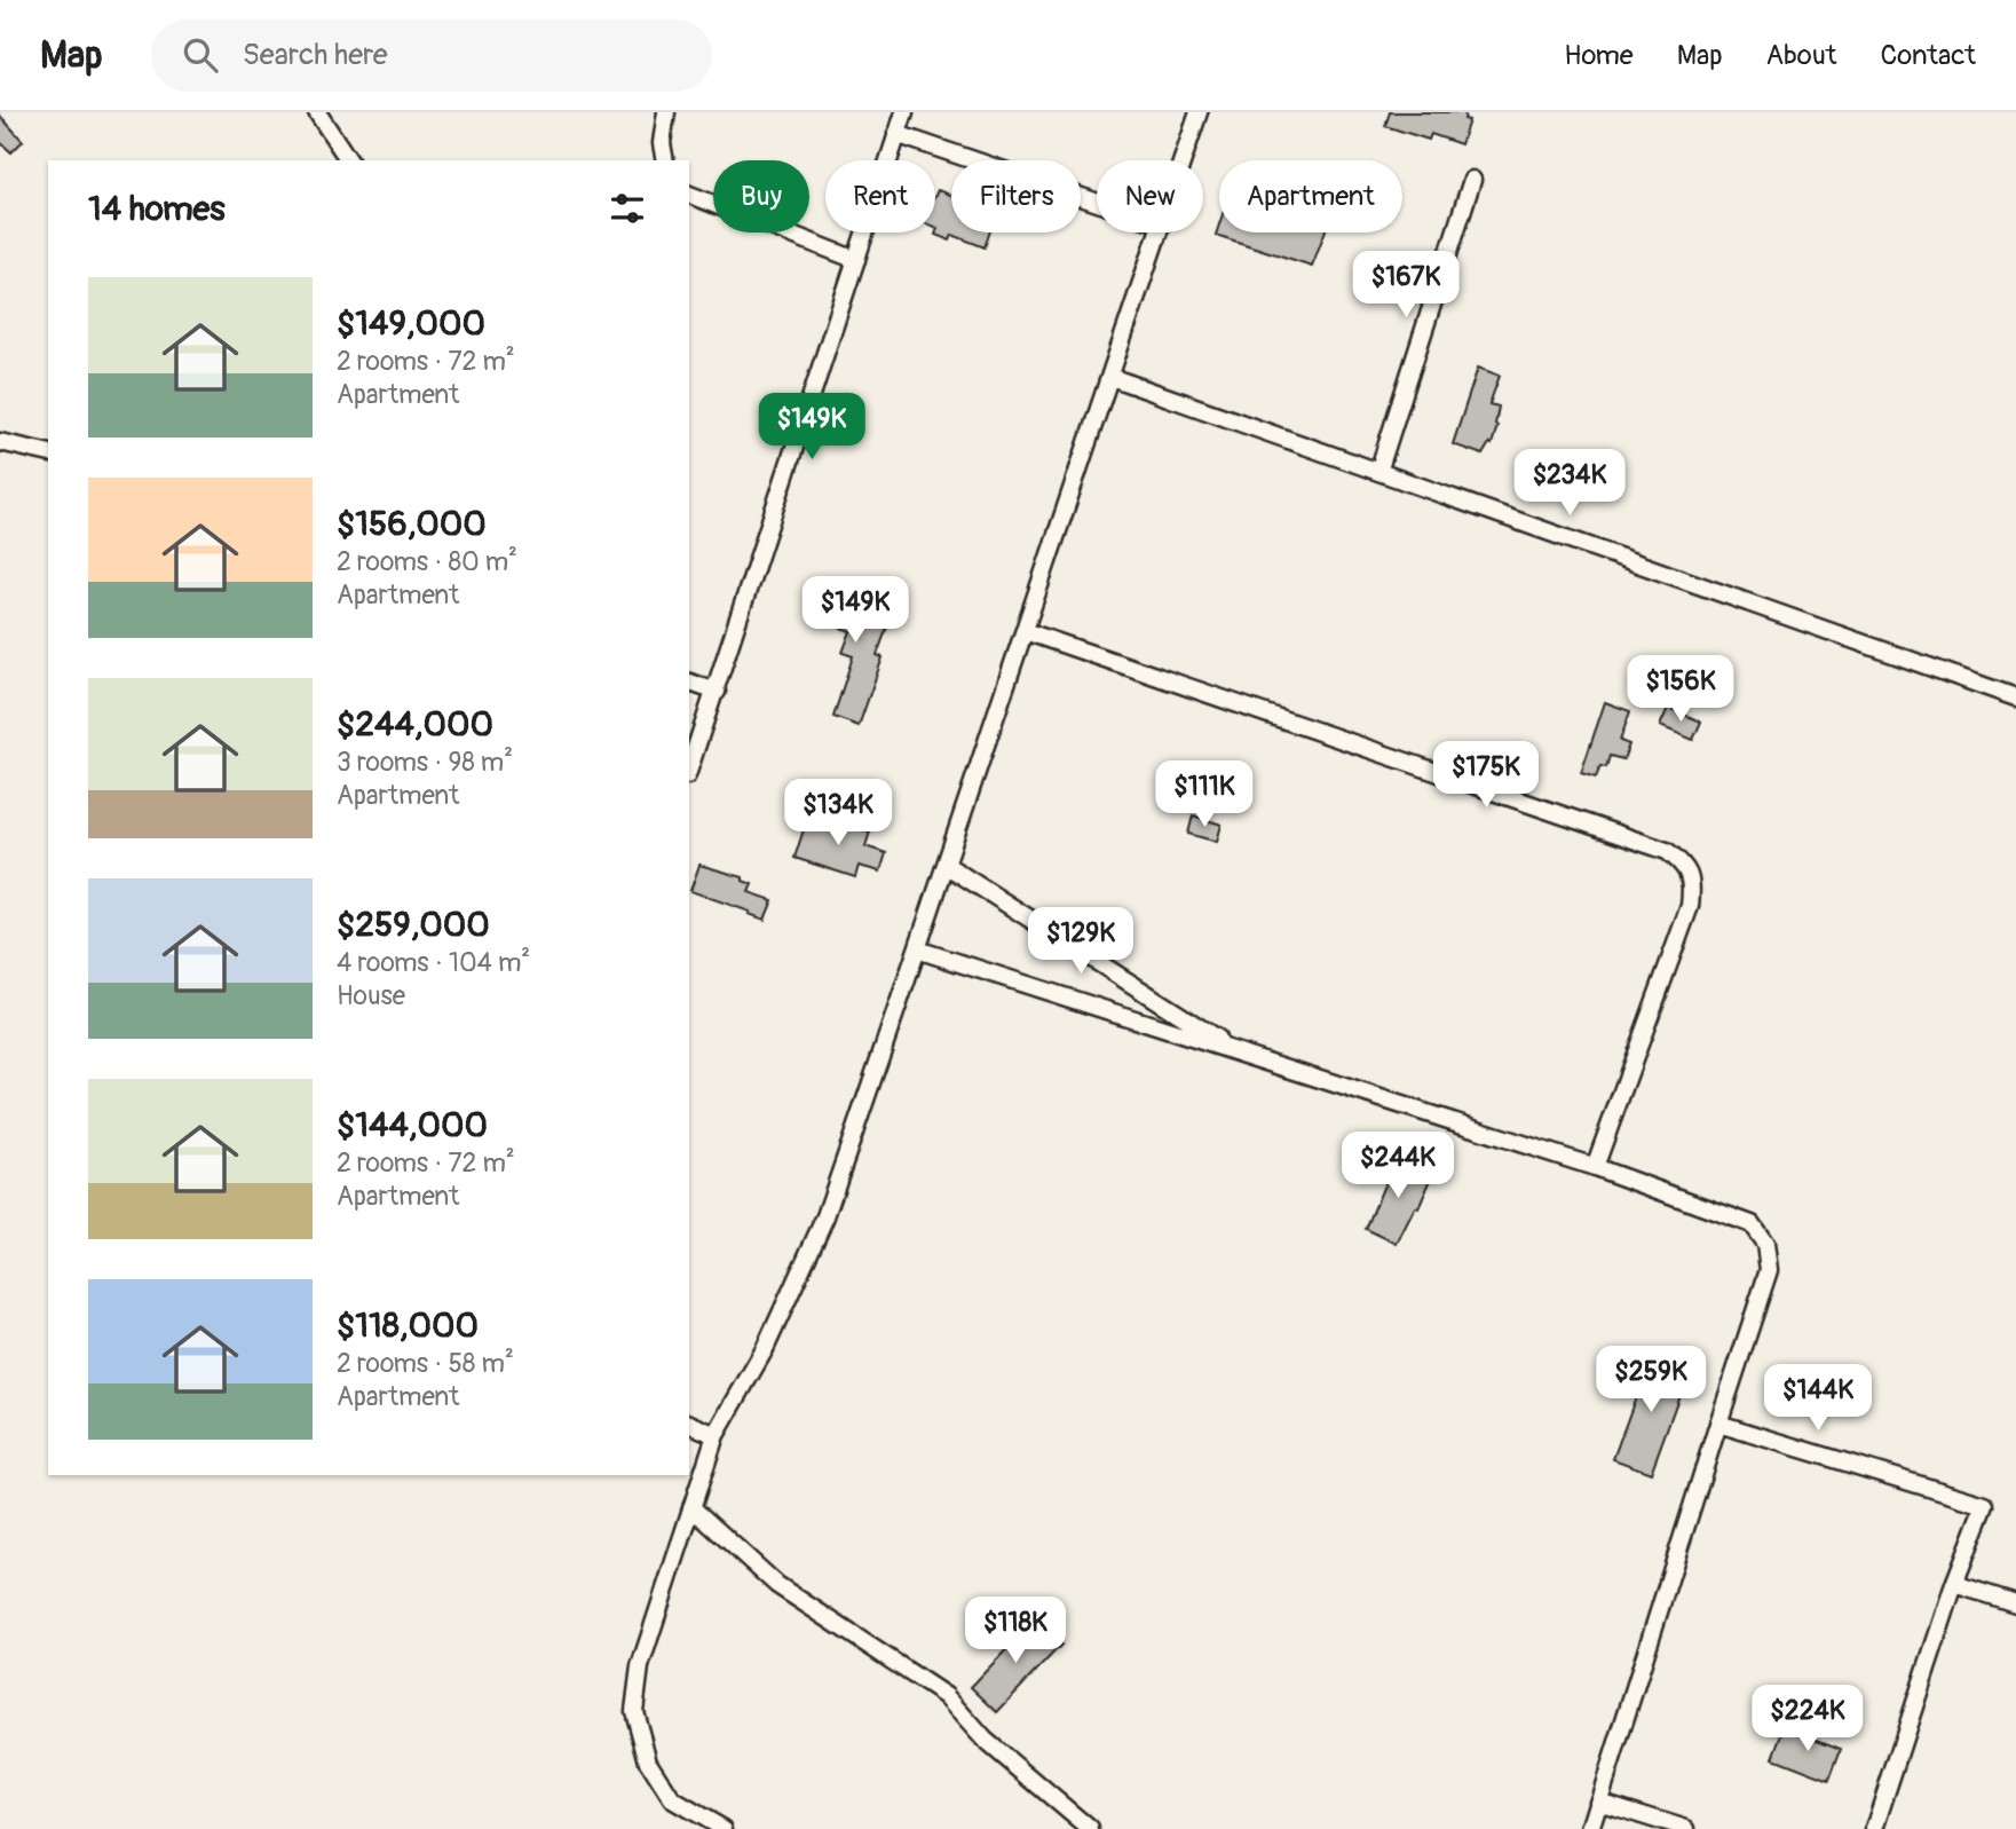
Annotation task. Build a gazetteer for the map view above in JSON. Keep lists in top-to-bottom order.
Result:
{
  "page": {
    "header": "Map",
    "search": "Search here",
    "nav": [
      "Home",
      "Map",
      "About",
      "Contact"
    ],
    "chip": [
      "Buy",
      "Rent",
      "Filters",
      "New",
      "Apartment"
    ],
    "heading": "14 homes",
    "price": [
      "$167K",
      "$149K",
      "$234K",
      "$149K",
      "$156K",
      "$175K",
      "$111K",
      "$134K",
      "$129K",
      "$244K",
      "$259K",
      "$144K",
      "$118K",
      "$224K"
    ],
    "list": [
      {
        "name": "$149,000",
        "note": "2 rooms · 72 m² · Apartment"
      },
      {
        "name": "$156,000",
        "note": "2 rooms · 80 m² · Apartment"
      },
      {
        "name": "$244,000",
        "note": "3 rooms · 98 m² · Apartment"
      },
      {
        "name": "$259,000",
        "note": "4 rooms · 104 m² · House"
      },
      {
        "name": "$144,000",
        "note": "2 rooms · 72 m² · Apartment"
      },
      {
        "name": "$118,000",
        "note": "2 rooms · 58 m² · Apartment"
      }
    ]
  }
}
